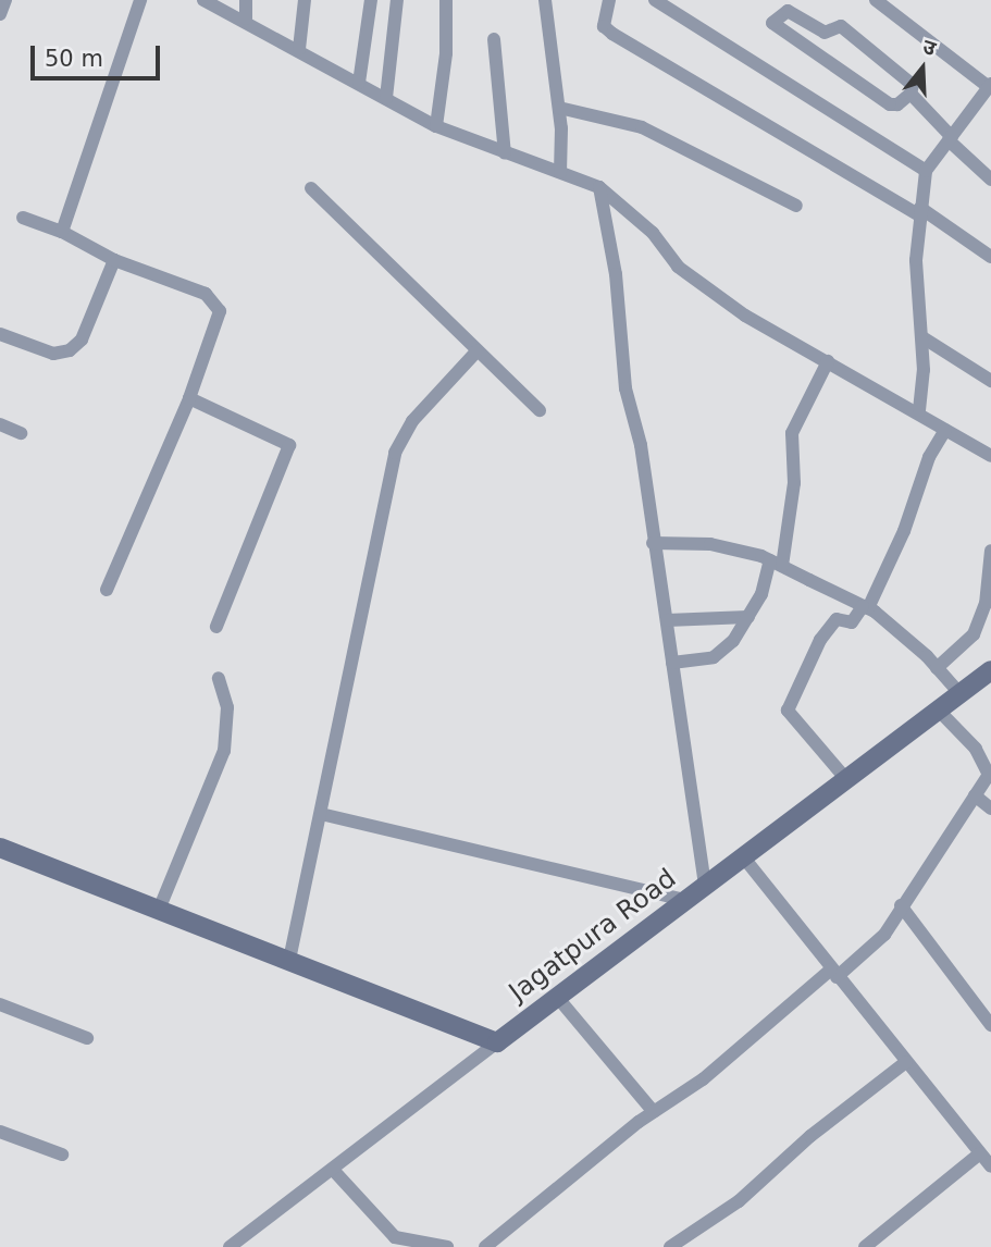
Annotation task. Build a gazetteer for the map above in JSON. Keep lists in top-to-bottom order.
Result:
{
  "streets": {
    "street": ["Jagatpura Road"]
  },
  "scale_bar": "50 m",
  "north": "top"
}
